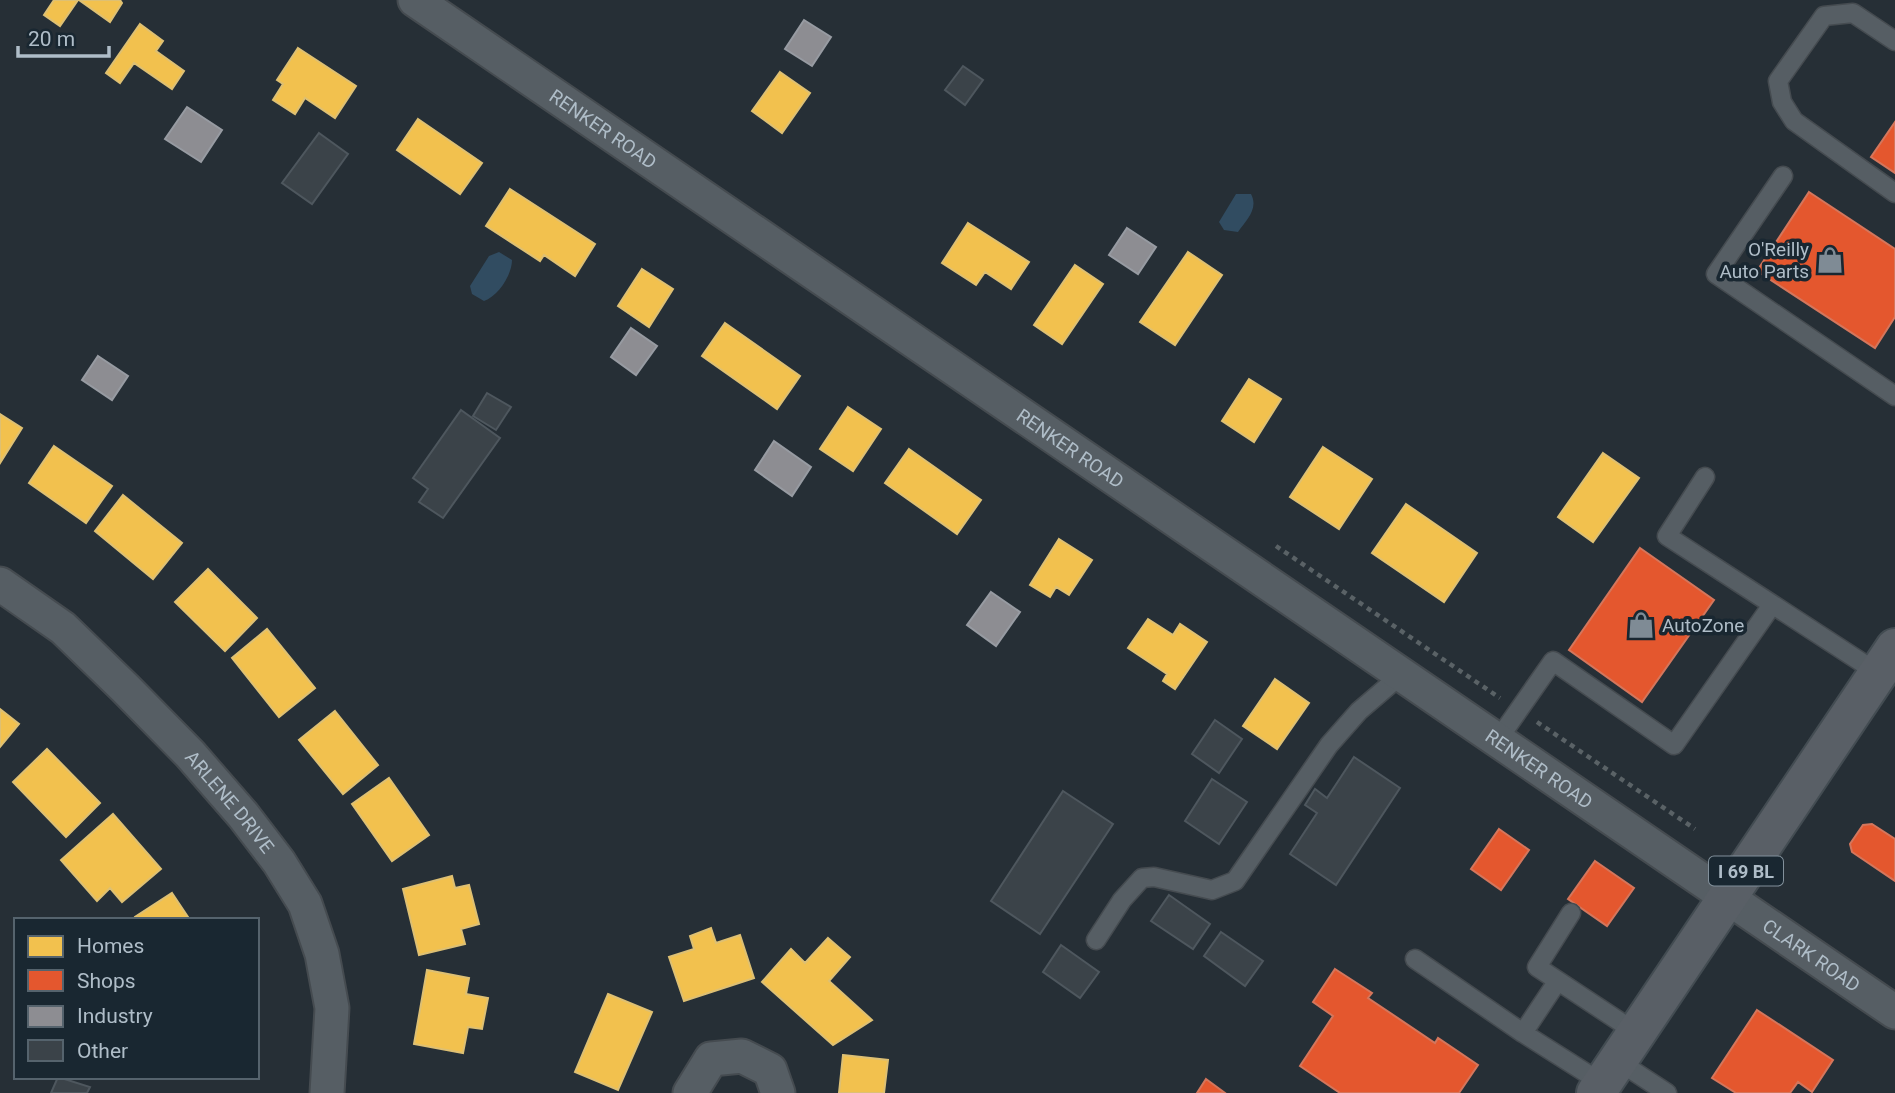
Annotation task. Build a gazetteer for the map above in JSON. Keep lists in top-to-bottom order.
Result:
{
  "streets": {
    "main road": ["I 69 BL"],
    "street": ["RENKER ROAD", "ARLENE DRIVE", "CLARK ROAD"]
  },
  "crossings": [
    ["RENKER ROAD", "I 69 BL"],
    ["RENKER ROAD", "CLARK ROAD"],
    ["I 69 BL", "CLARK ROAD"]
  ],
  "places": {
    "shop": ["O'Reilly Auto Parts", "AutoZone"]
  },
  "legend": [
    "Homes",
    "Shops",
    "Industry",
    "Other"
  ],
  "scale_bar": "20 m"
}
